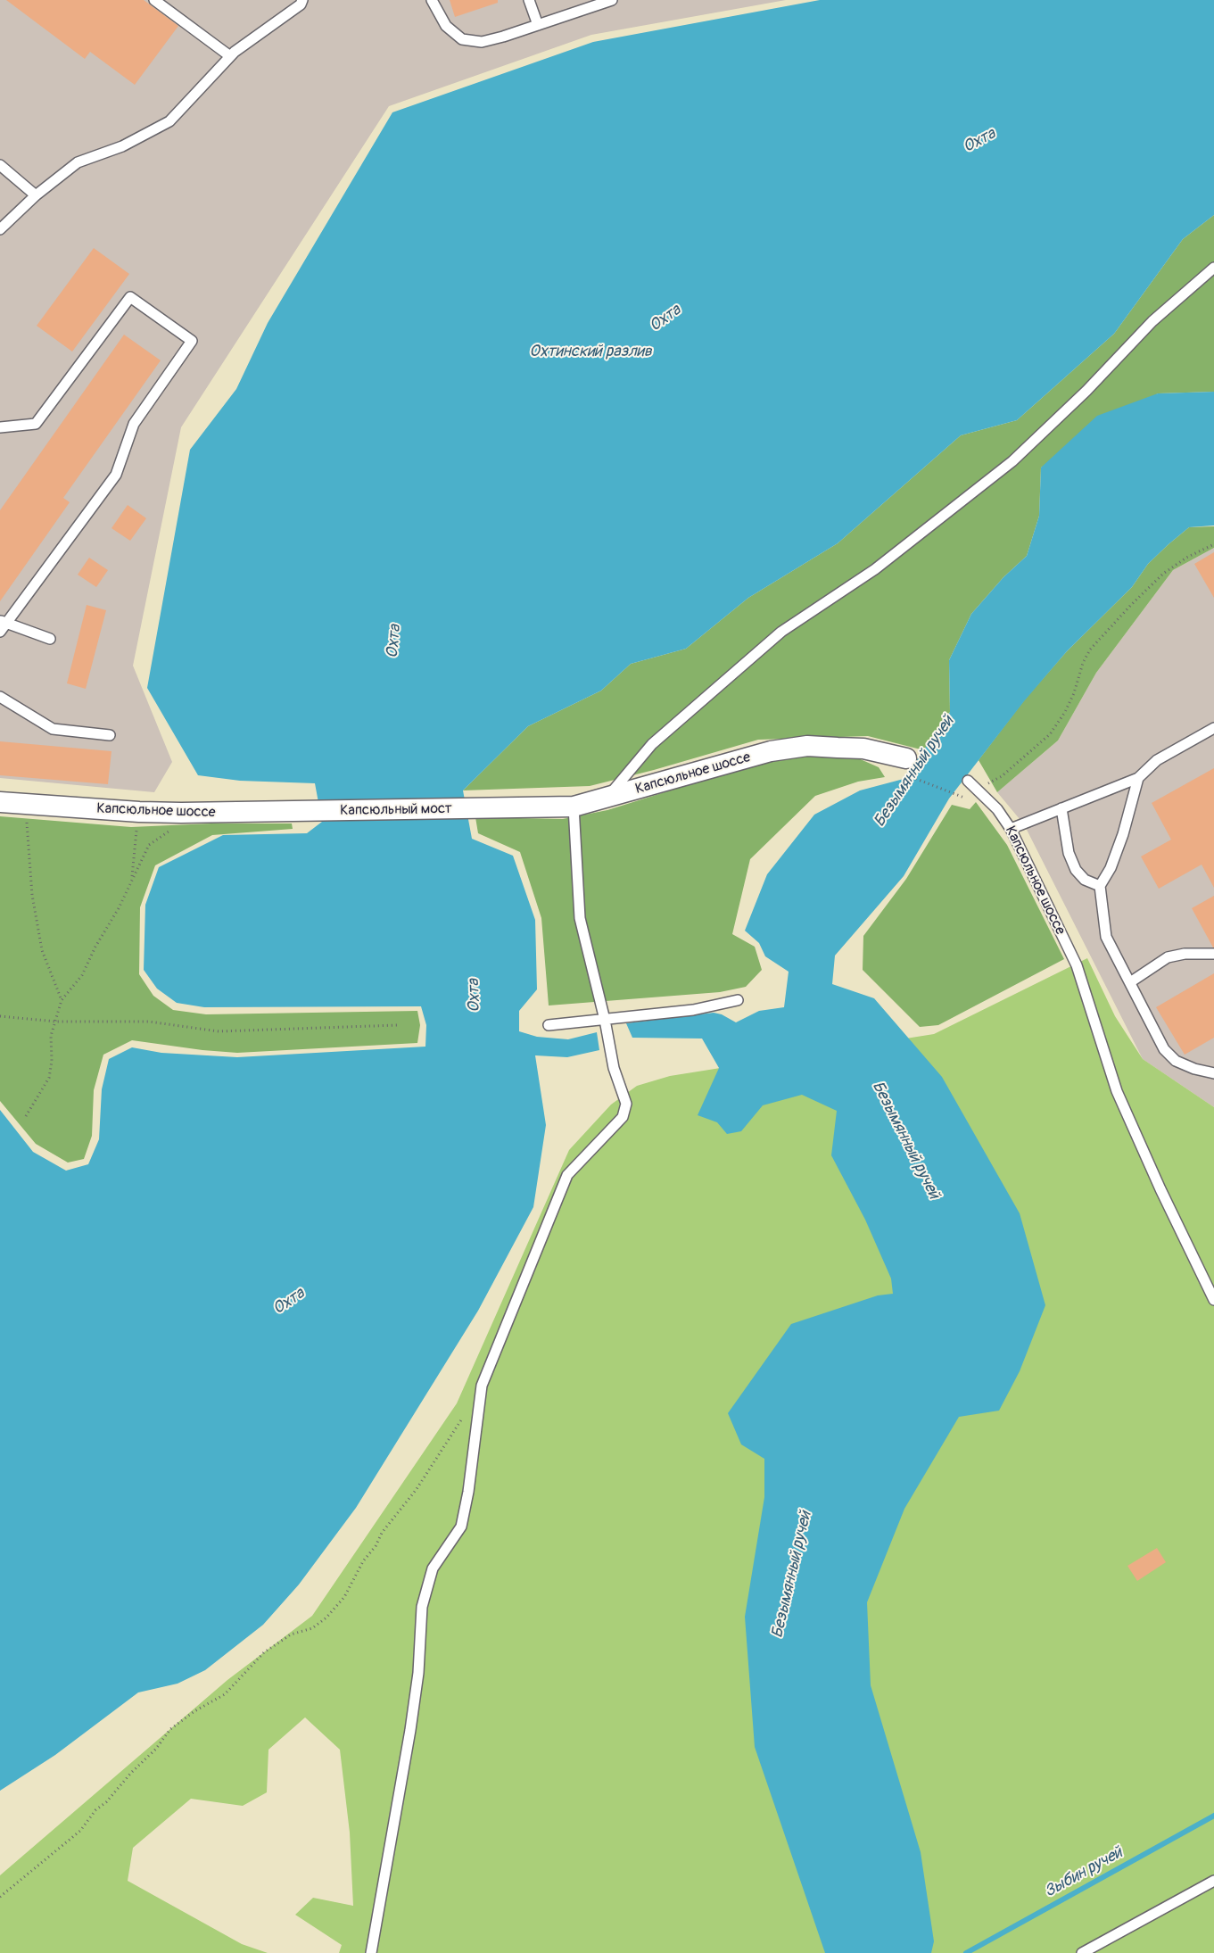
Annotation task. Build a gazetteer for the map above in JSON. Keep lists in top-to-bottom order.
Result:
{
  "streets": {
    "street": ["Капсюльное шоссе", "Капсюльный мост"]
  },
  "crossings": [
    ["Капсюльное шоссе", "Капсюльный мост"]
  ],
  "water": [
    "Охта",
    "Охтинский разлив",
    "Безымянный ручей",
    "Зыбин ручей"
  ]
}
